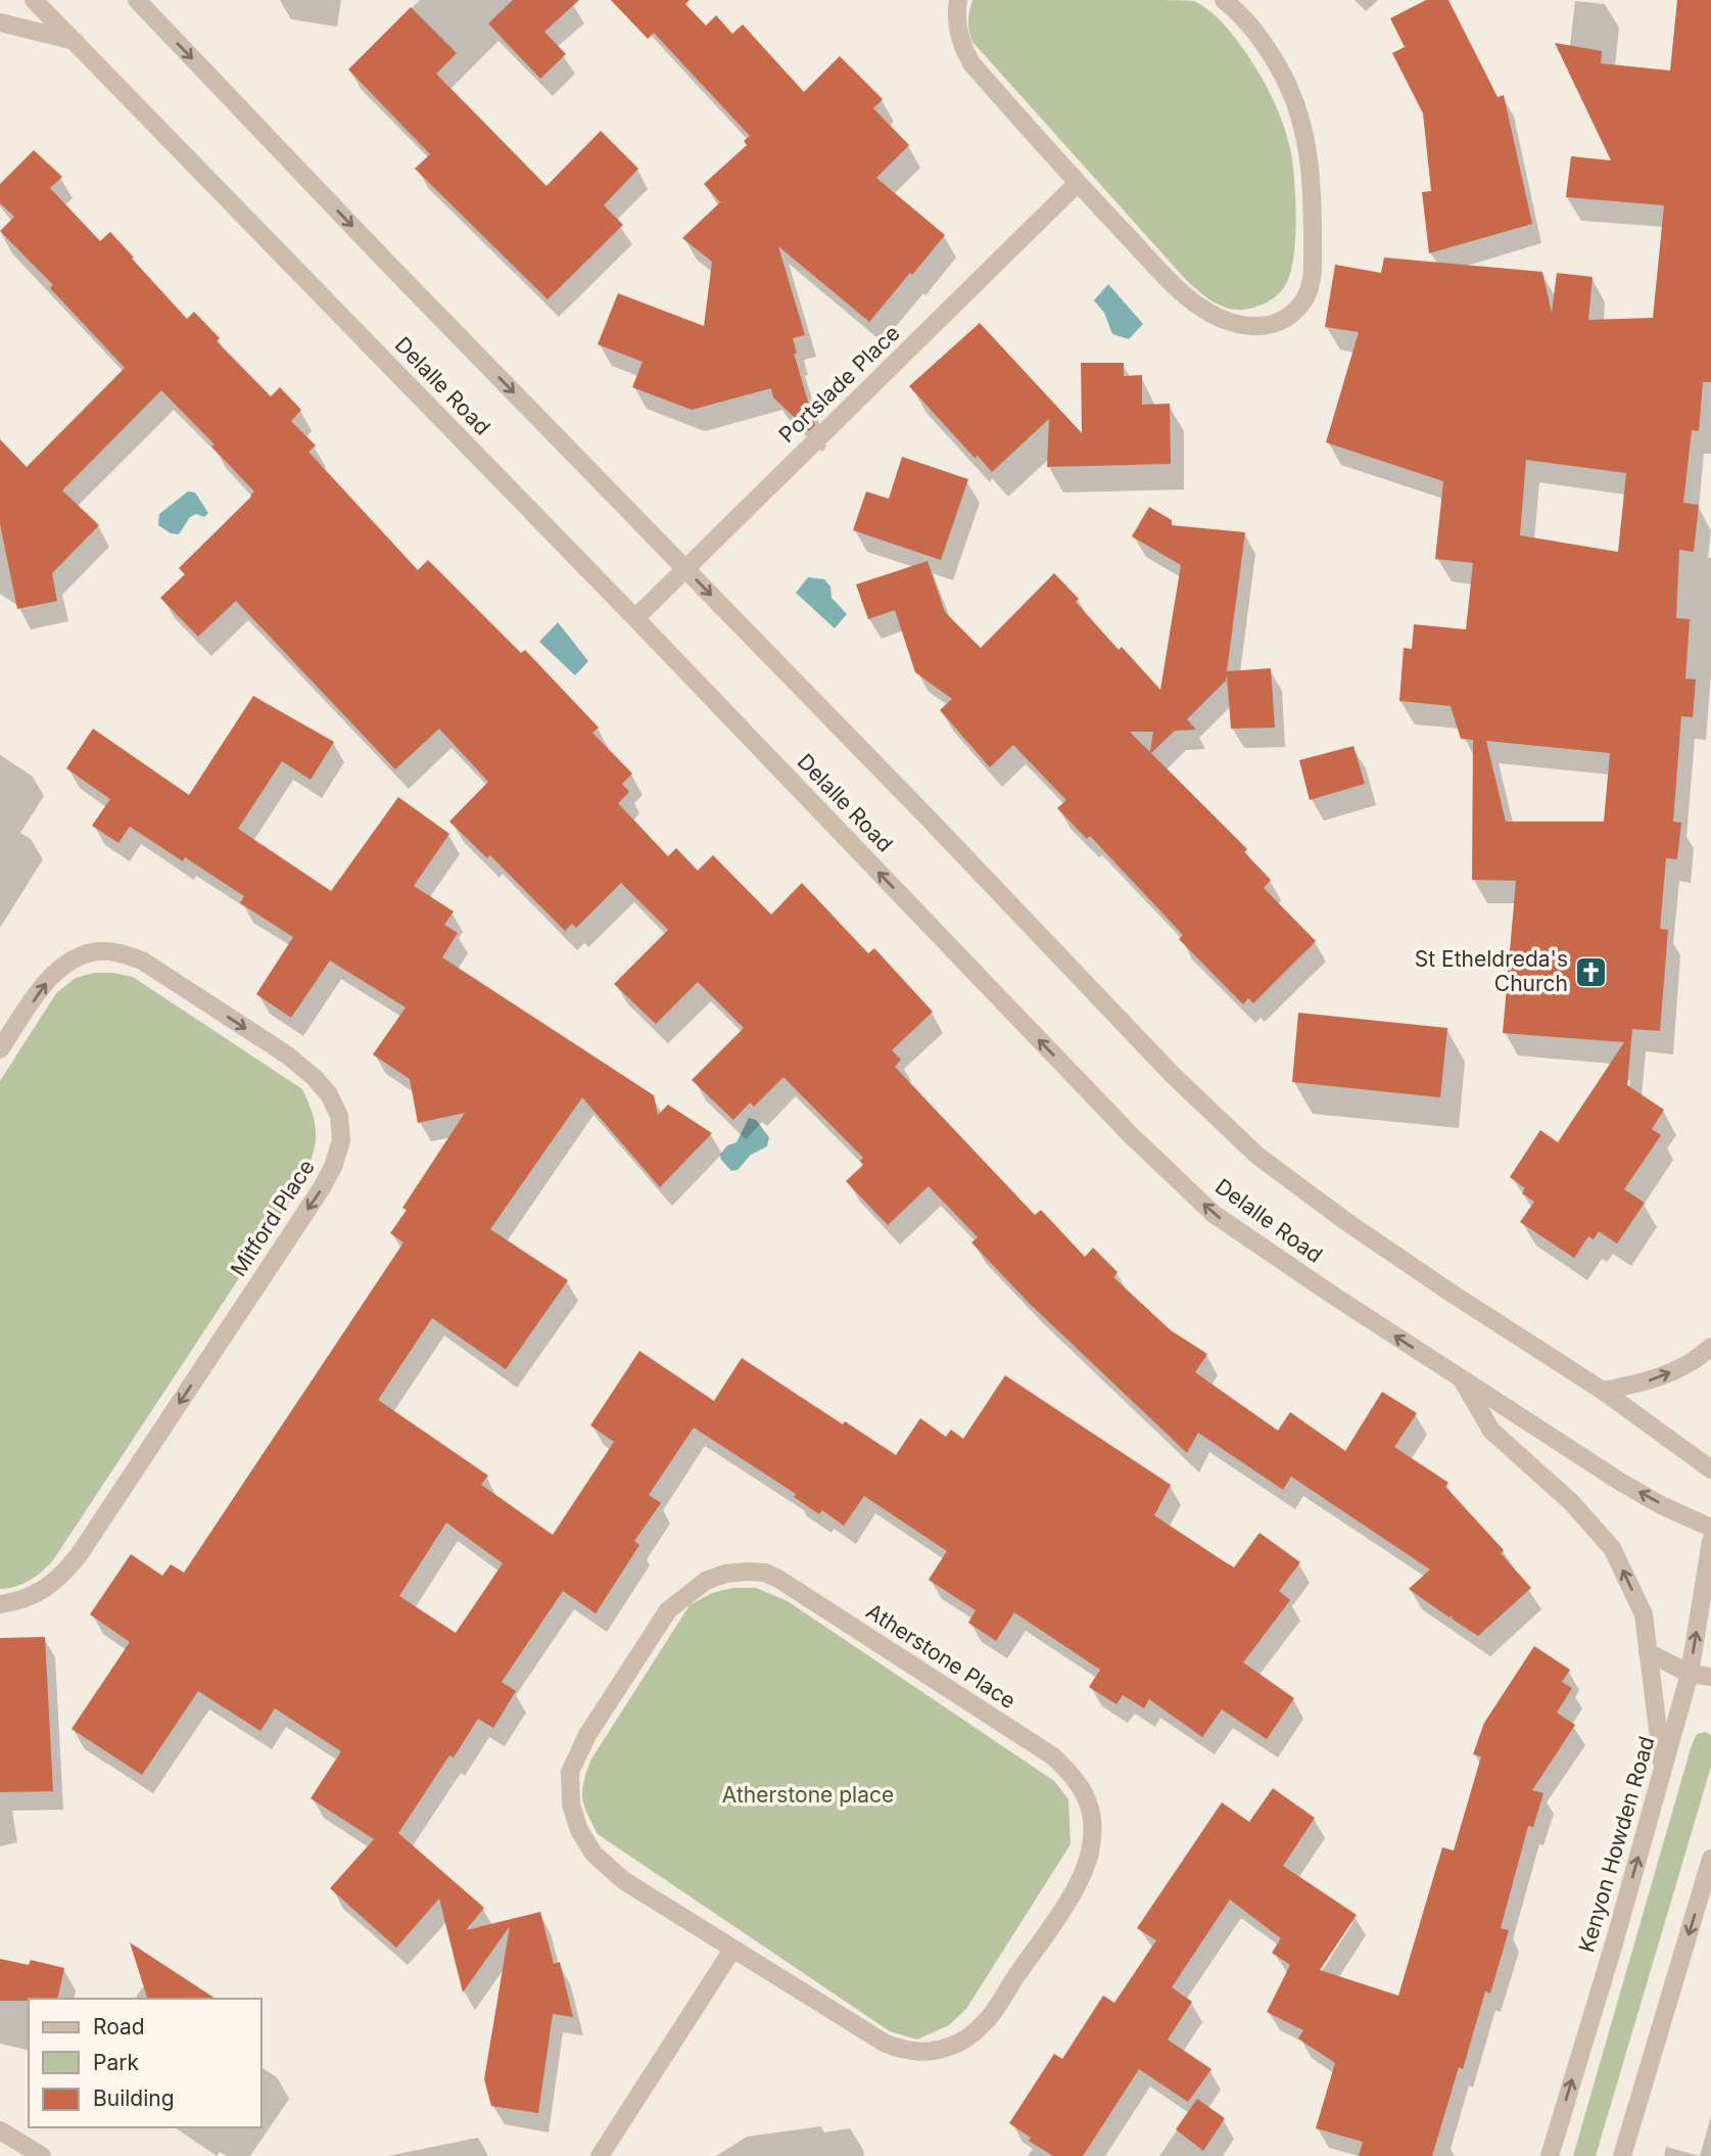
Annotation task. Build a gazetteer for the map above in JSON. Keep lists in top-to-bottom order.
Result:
{
  "streets": {
    "street": [
      "Portslade Place",
      "Delalle Road",
      "Mitford Place",
      "Atherstone Place",
      "Kenyon Howden Road"
    ]
  },
  "crossings": [
    ["Portslade Place", "Delalle Road"]
  ],
  "parks": ["Atherstone place"],
  "places": {
    "church": ["St Etheldreda's Church"]
  },
  "legend": ["Road", "Park", "Building"]
}
